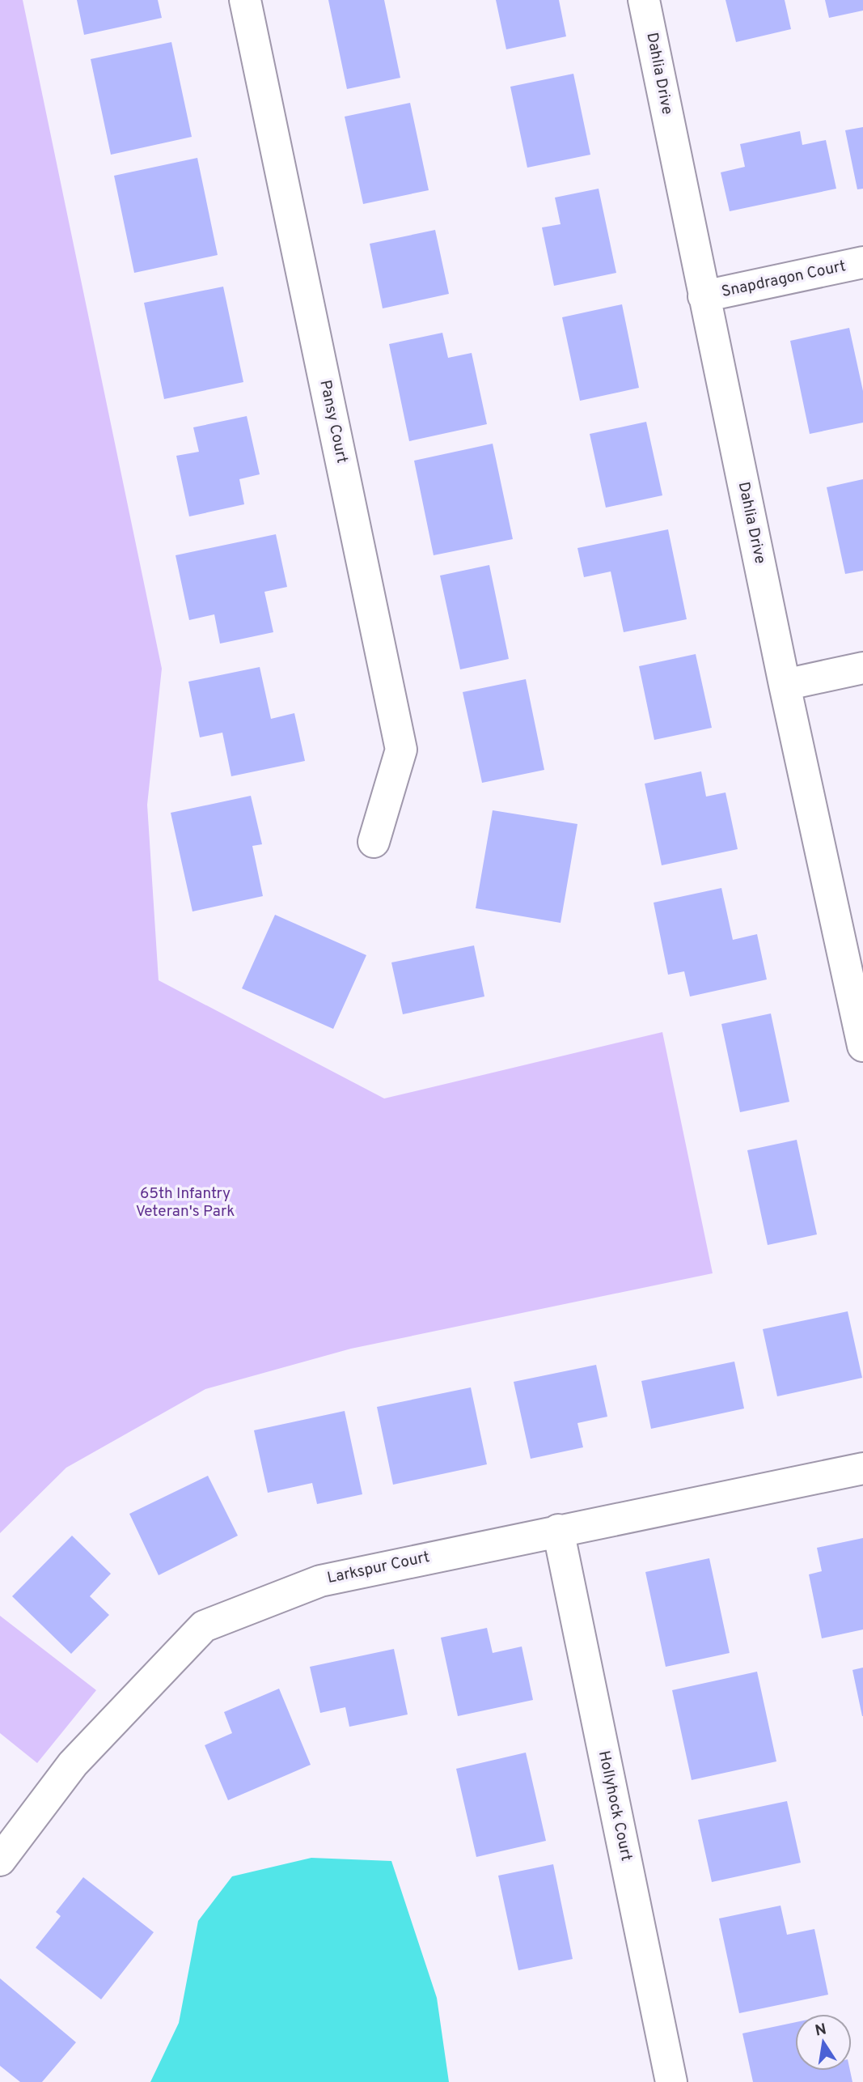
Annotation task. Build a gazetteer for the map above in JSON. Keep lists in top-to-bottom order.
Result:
{
  "streets": {
    "street": [
      "Dahlia Drive",
      "Snapdragon Court",
      "Pansy Court",
      "Larkspur Court",
      "Hollyhock Court"
    ]
  },
  "crossings": [
    ["Dahlia Drive", "Snapdragon Court"],
    ["Larkspur Court", "Hollyhock Court"]
  ],
  "parks": ["65th Infantry Veteran's Park"],
  "north": "top"
}
